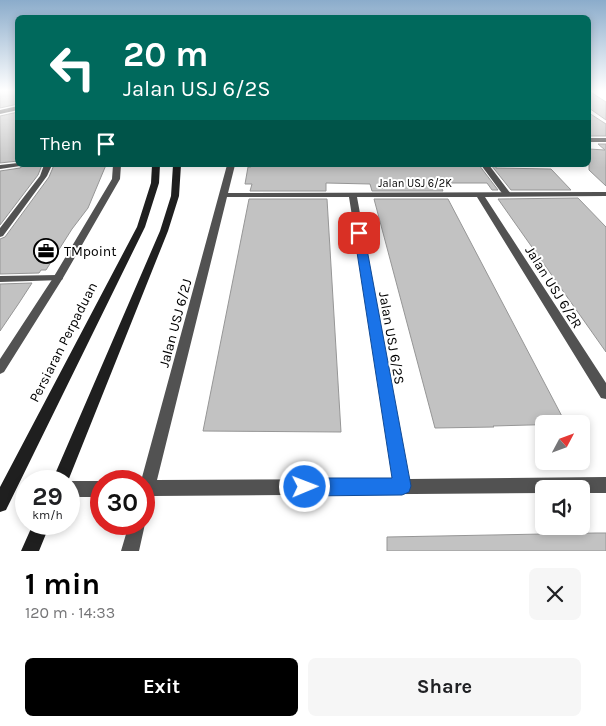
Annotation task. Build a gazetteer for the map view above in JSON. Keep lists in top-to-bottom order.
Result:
{
  "streets": {
    "main road": ["Persiaran Perpaduan"],
    "street": [
      "Jalan USJ 6/2K",
      "Jalan USJ 6/2R",
      "Jalan USJ 6/2J",
      "Jalan USJ 6/2S"
    ]
  },
  "crossings": [
    ["Jalan USJ 6/2K", "Jalan USJ 6/2R"],
    ["Jalan USJ 6/2K", "Jalan USJ 6/2J"],
    ["Jalan USJ 6/2K", "Jalan USJ 6/2S"]
  ],
  "places": {
    "office": ["TMpoint"]
  },
  "north": "top right",
  "page": {
    "turn": ["20 m", "Jalan USJ 6/2S"],
    "then": "Then",
    "speed": "29 km/h",
    "limit": "30",
    "heading": ["1 min", "120 m · 14:33"],
    "buttons": ["Exit", "Share"]
  }
}
